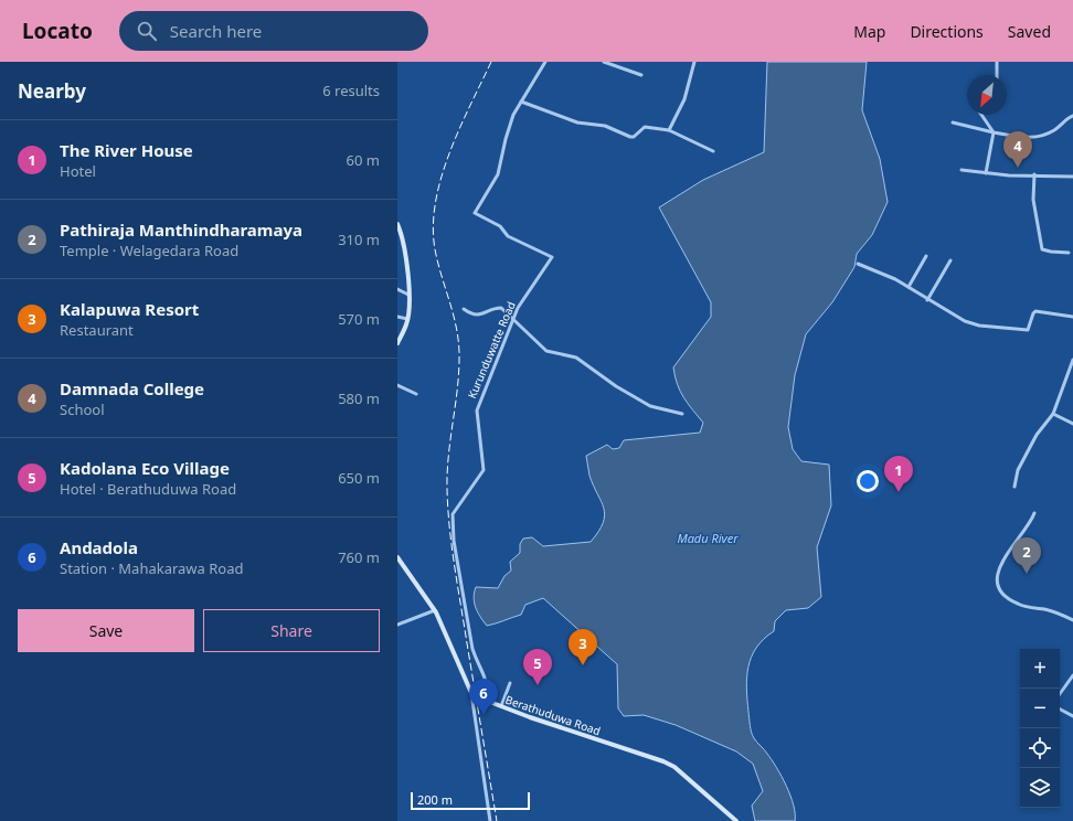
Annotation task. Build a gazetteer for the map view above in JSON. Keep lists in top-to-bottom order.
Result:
{
  "streets": {
    "street": ["Kurunduwatte Road", "Berathuduwa Road"]
  },
  "crossings": [
    ["Kurunduwatte Road", "Berathuduwa Road"]
  ],
  "water": ["Madu River"],
  "scale_bar": "200 m",
  "north": "bottom left",
  "page": {
    "header": "Locato",
    "search": "Search here",
    "nav": ["Map", "Directions", "Saved"],
    "heading": ["Nearby", "6 results"],
    "list": [
      {
        "mark": "1",
        "name": "The River House",
        "note": "Hotel",
        "value": "60 m"
      },
      {
        "mark": "2",
        "name": "Pathiraja Manthindharamaya",
        "note": "Temple · Welagedara Road",
        "value": "310 m"
      },
      {
        "mark": "3",
        "name": "Kalapuwa Resort",
        "note": "Restaurant",
        "value": "570 m"
      },
      {
        "mark": "4",
        "name": "Damnada College",
        "note": "School",
        "value": "580 m"
      },
      {
        "mark": "5",
        "name": "Kadolana Eco Village",
        "note": "Hotel · Berathuduwa Road",
        "value": "650 m"
      },
      {
        "mark": "6",
        "name": "Andadola",
        "note": "Station · Mahakarawa Road",
        "value": "760 m"
      }
    ],
    "pins": [
      "4",
      "1",
      "2",
      "3",
      "5",
      "6"
    ],
    "buttons": ["Save", "Share"],
    "map_buttons": ["+", "−"],
    "scale": "200 m"
  }
}
